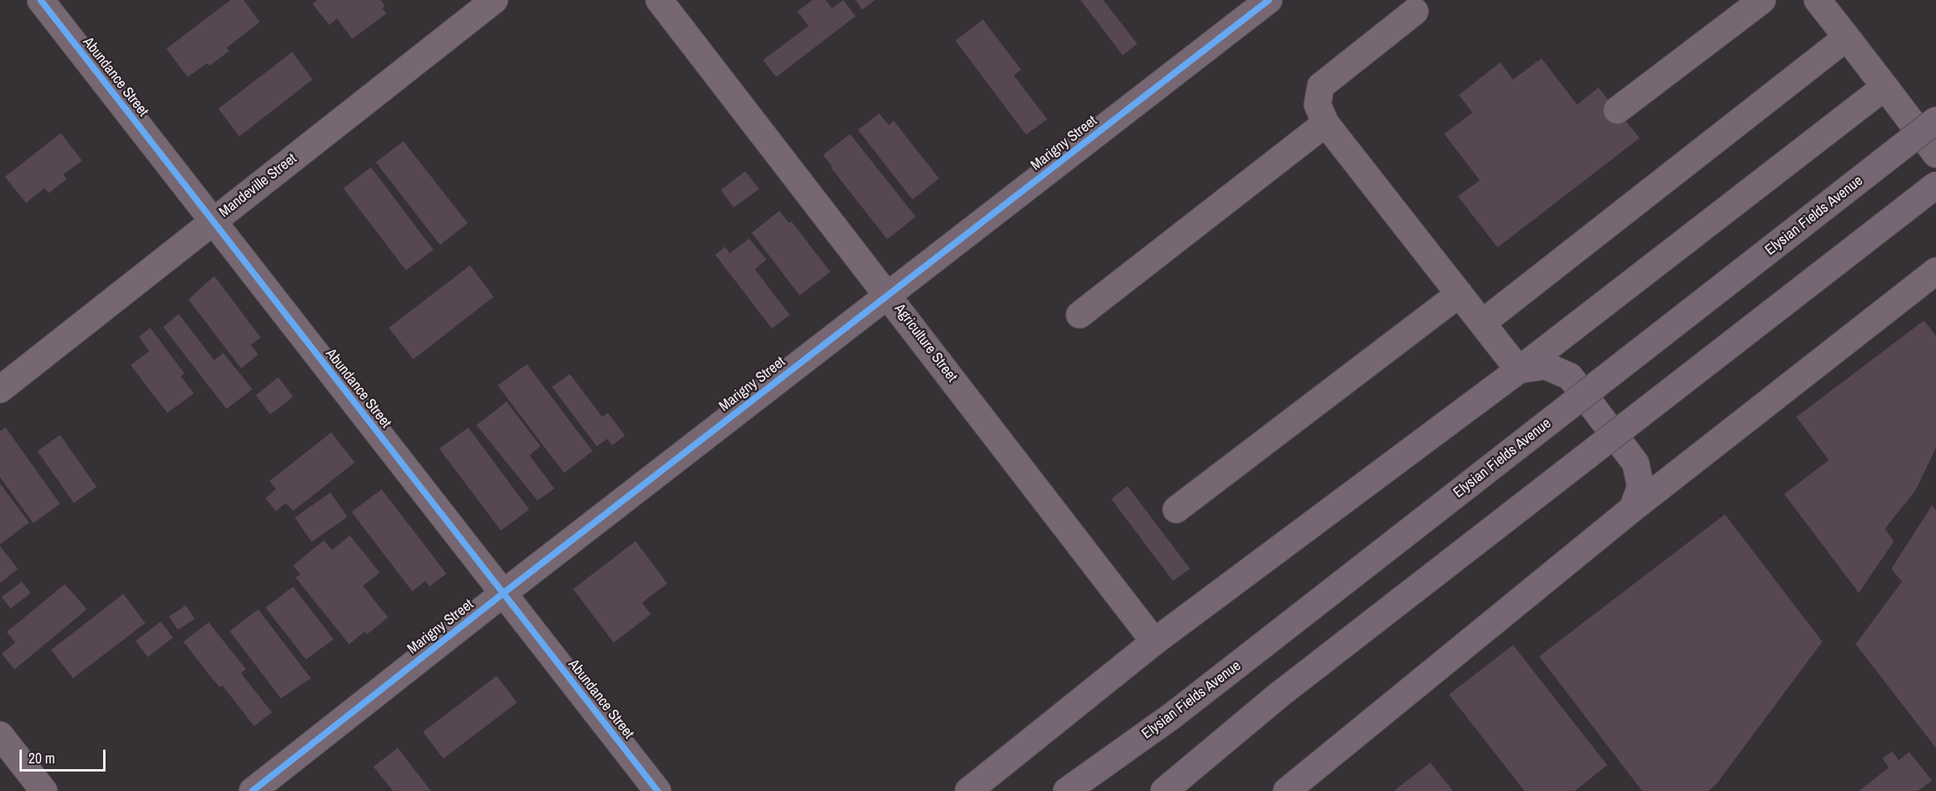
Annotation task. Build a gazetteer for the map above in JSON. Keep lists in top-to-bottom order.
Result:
{
  "streets": {
    "main road": ["Elysian Fields Avenue"],
    "street": [
      "Abundance Street",
      "Marigny Street",
      "Mandeville Street",
      "Agriculture Street"
    ]
  },
  "crossings": [
    ["Abundance Street", "Marigny Street"],
    ["Abundance Street", "Mandeville Street"],
    ["Marigny Street", "Agriculture Street"]
  ],
  "scale_bar": "20 m"
}
